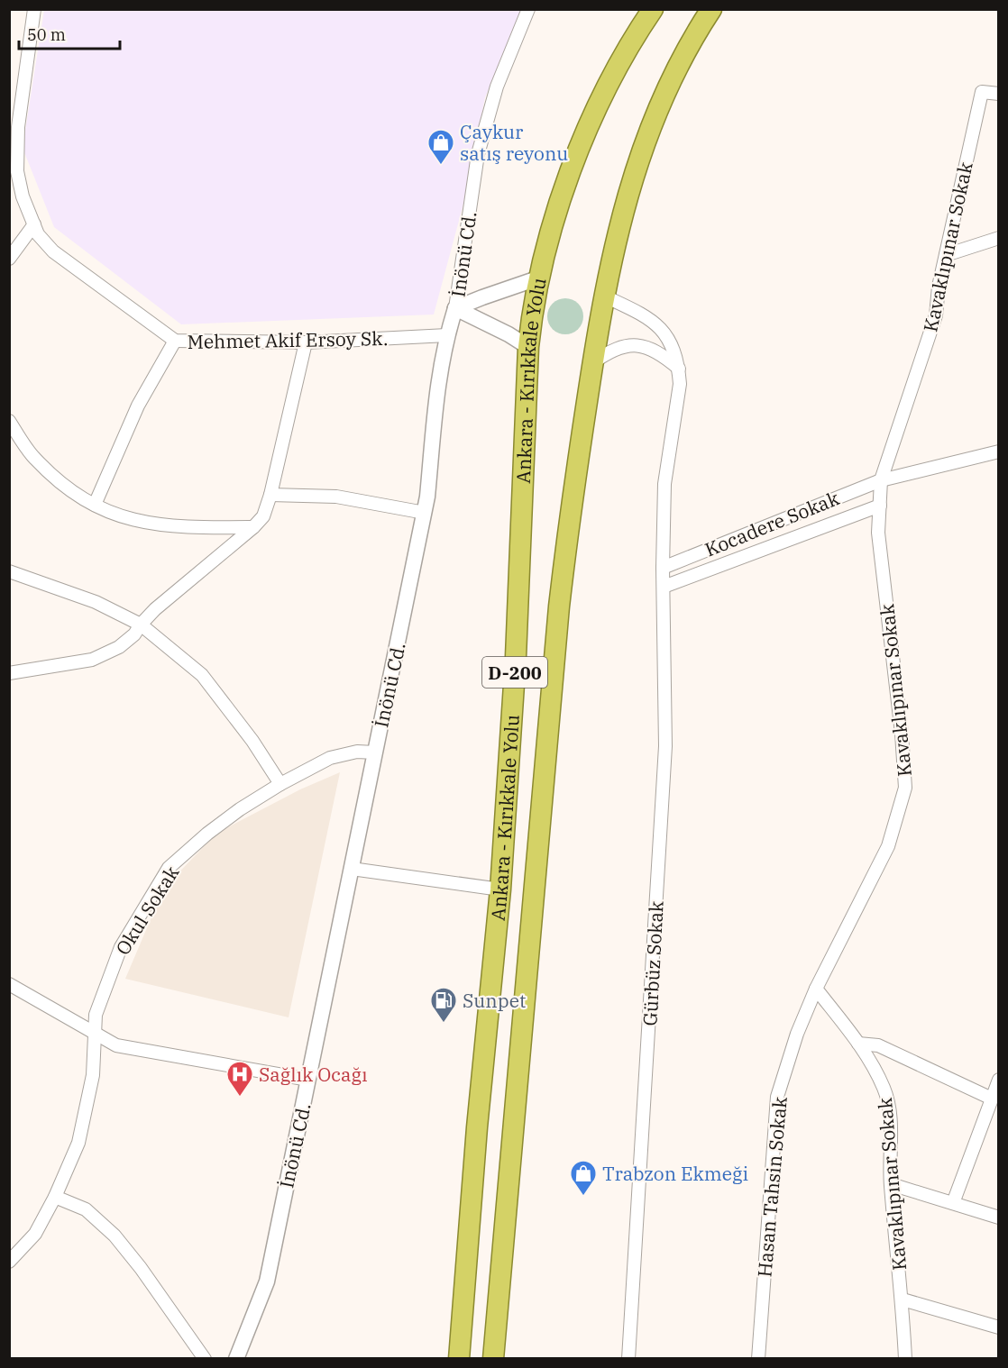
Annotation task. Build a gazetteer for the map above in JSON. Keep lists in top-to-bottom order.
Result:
{
  "streets": {
    "highway": ["Ankara - Kırıkkale Yolu", "D-200"],
    "street": [
      "Kavaklıpınar Sokak",
      "İnönü Cd.",
      "Mehmet Akif Ersoy Sk.",
      "Kocadere Sokak",
      "Okul Sokak",
      "Gürbüz Sokak",
      "Hasan Tahsin Sokak"
    ]
  },
  "crossings": [
    ["Kavaklıpınar Sokak", "Kocadere Sokak"],
    ["Kavaklıpınar Sokak", "Hasan Tahsin Sokak"],
    ["İnönü Cd.", "Mehmet Akif Ersoy Sk."],
    ["İnönü Cd.", "Okul Sokak"],
    ["Ankara - Kırıkkale Yolu", "Gürbüz Sokak"],
    ["Kocadere Sokak", "Gürbüz Sokak"]
  ],
  "places": {
    "shop": ["Çaykur satış reyonu", "Trabzon Ekmeği"],
    "fuel station": ["Sunpet"],
    "hospital": ["Sağlık Ocağı"]
  },
  "scale_bar": "50 m"
}
